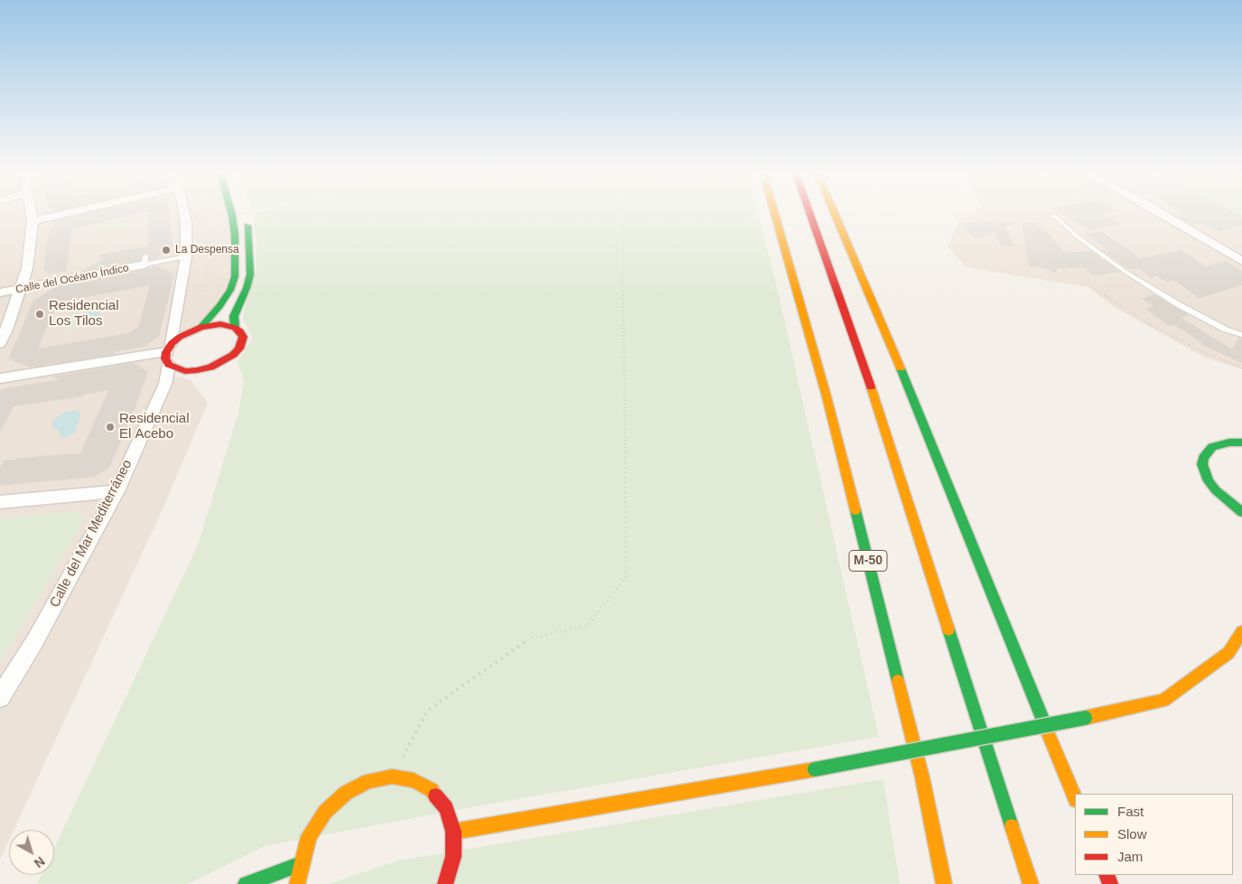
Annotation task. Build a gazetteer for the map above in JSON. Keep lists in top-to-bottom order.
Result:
{
  "streets": {
    "main road": ["M-50"],
    "street": ["Calle del Océano Índico", "Calle del Mar Mediterráneo"]
  },
  "places": ["La Despensa", "Residencial Los Tilos", "Residencial El Acebo"],
  "legend": ["Fast", "Slow", "Jam"],
  "north": "bottom right"
}
